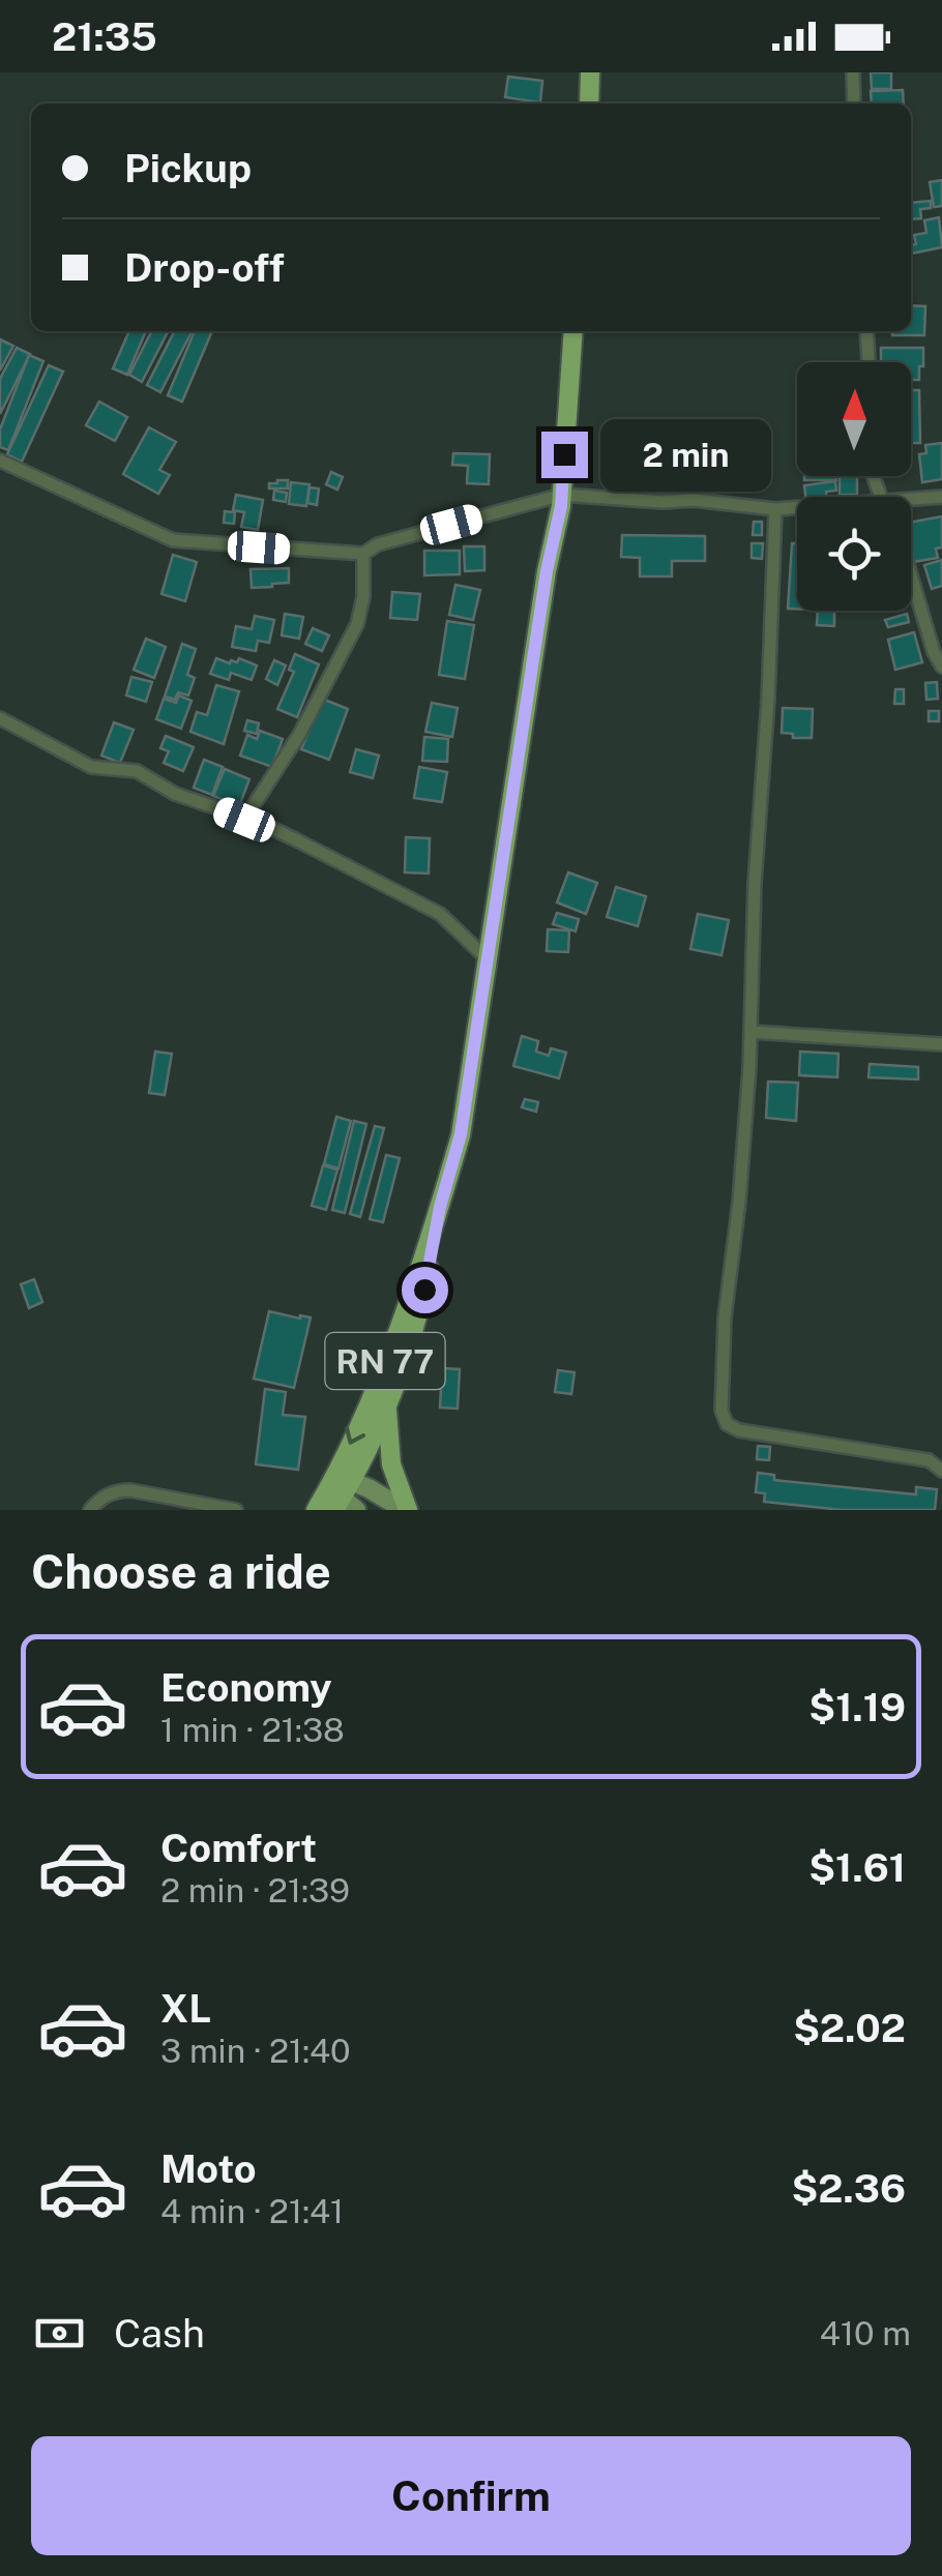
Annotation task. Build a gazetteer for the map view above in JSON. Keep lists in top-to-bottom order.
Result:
{
  "streets": {
    "main road": ["RN 77"]
  },
  "north": "top",
  "page": {
    "status": "21:35",
    "banner": ["Pickup", "Drop-off"],
    "bubble": "2 min",
    "heading": "Choose a ride",
    "list": [
      {
        "name": "Economy",
        "note": "1 min · 21:38",
        "value": "$1.19"
      },
      {
        "name": "Comfort",
        "note": "2 min · 21:39",
        "value": "$1.61"
      },
      {
        "name": "XL",
        "note": "3 min · 21:40",
        "value": "$2.02"
      },
      {
        "name": "Moto",
        "note": "4 min · 21:41",
        "value": "$2.36"
      }
    ],
    "pay": ["Cash", "410 m"],
    "buttons": "Confirm"
  }
}
